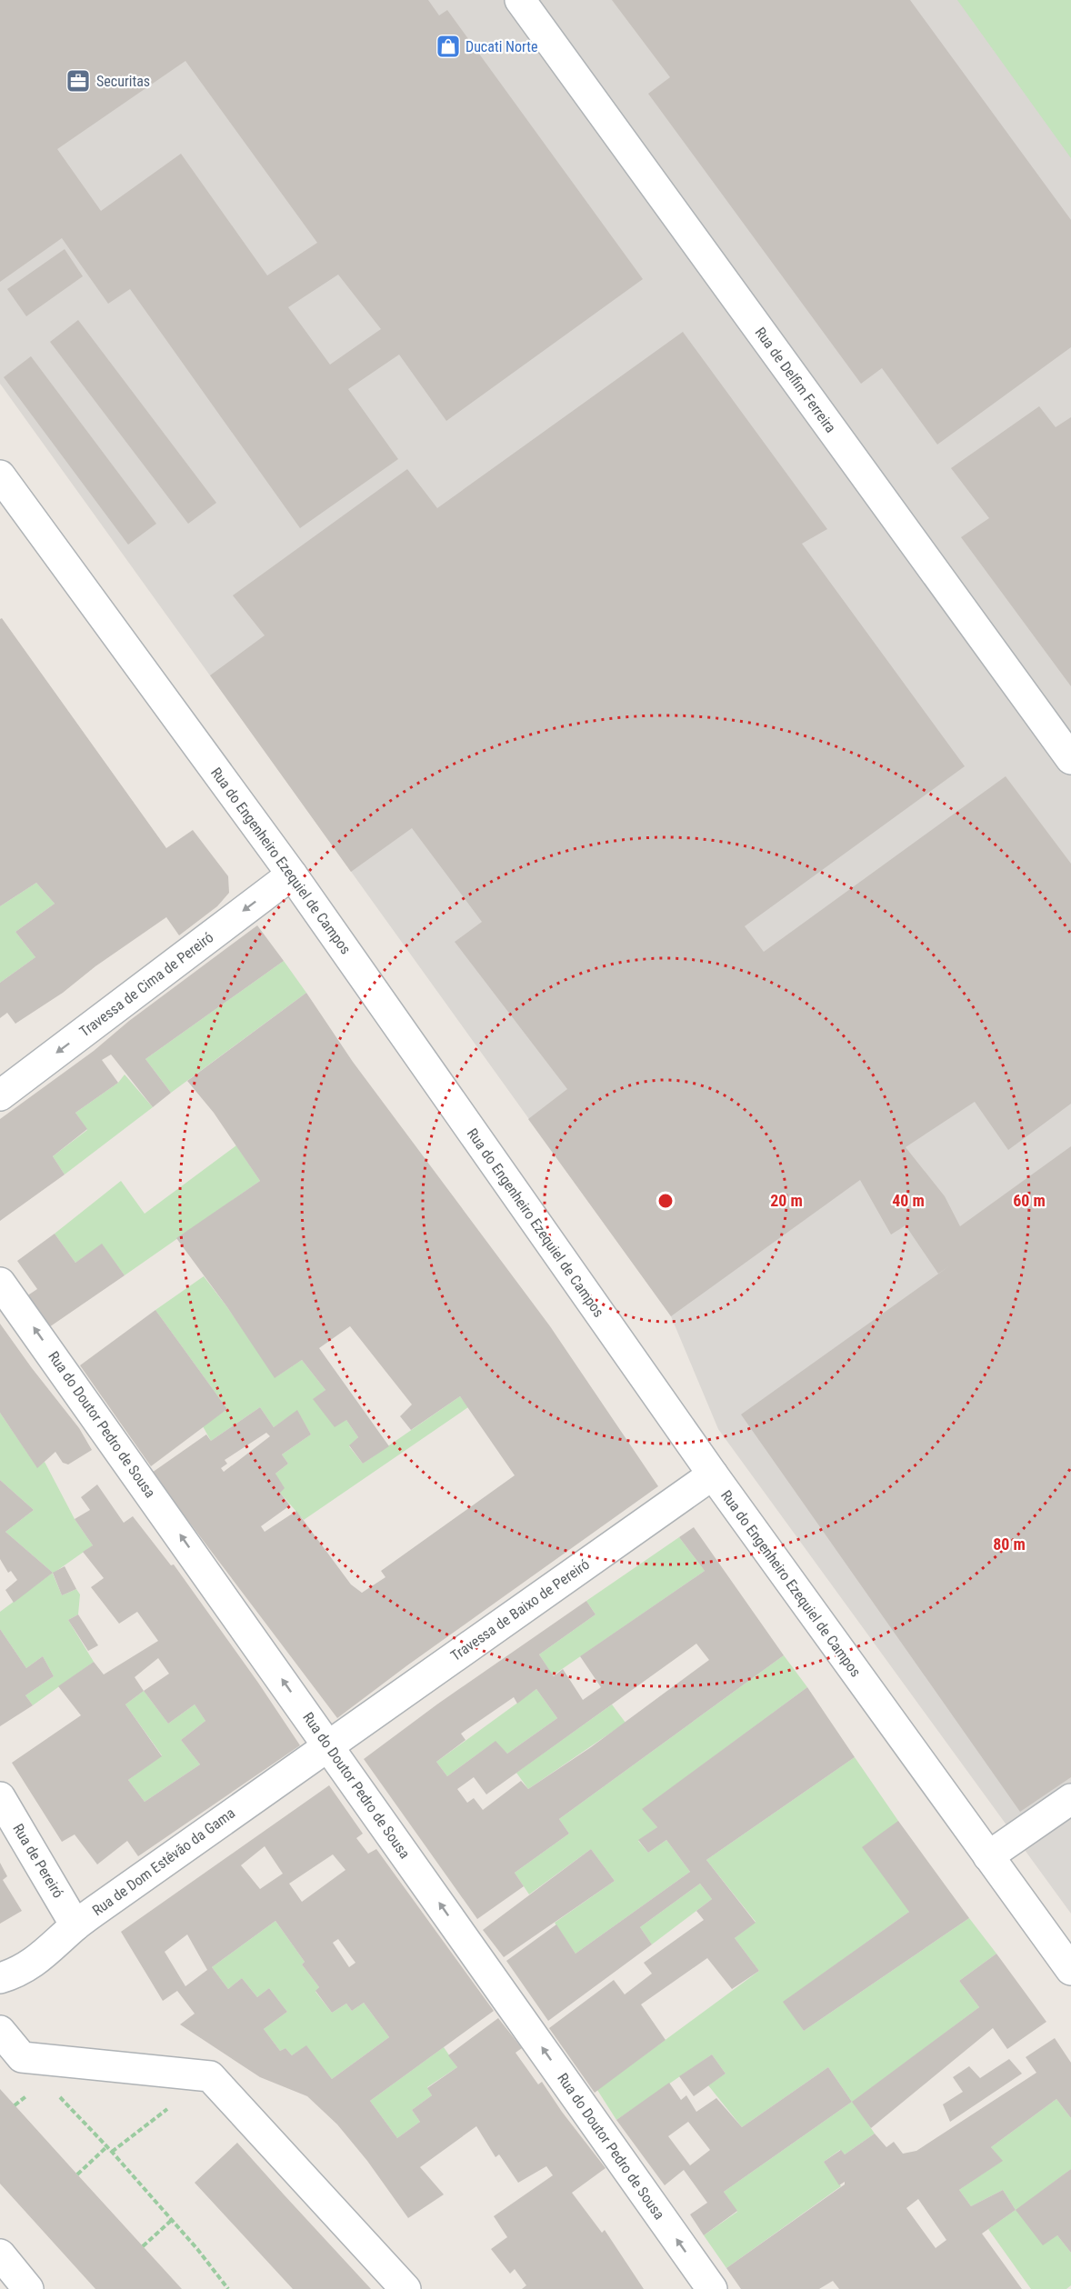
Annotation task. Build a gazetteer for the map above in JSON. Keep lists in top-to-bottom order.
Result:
{
  "streets": {
    "street": [
      "Rua de Delfim Ferreira",
      "Rua do Engenheiro Ezequiel de Campos",
      "Travessa de Cima de Pereiró",
      "Rua do Doutor Pedro de Sousa",
      "Travessa de Baixo de Pereiró",
      "Rua de Pereiró",
      "Rua de Dom Estêvão da Gama"
    ]
  },
  "crossings": [
    ["Rua do Engenheiro Ezequiel de Campos", "Travessa de Cima de Pereiró"],
    ["Rua do Engenheiro Ezequiel de Campos", "Travessa de Baixo de Pereiró"],
    ["Rua do Doutor Pedro de Sousa", "Travessa de Baixo de Pereiró"],
    ["Rua do Doutor Pedro de Sousa", "Rua de Dom Estêvão da Gama"],
    ["Travessa de Baixo de Pereiró", "Rua de Dom Estêvão da Gama"],
    ["Rua de Pereiró", "Rua de Dom Estêvão da Gama"]
  ],
  "one_way": ["Travessa de Cima de Pereiró", "Rua do Doutor Pedro de Sousa"],
  "places": {
    "shop": ["Ducati Norte"],
    "office": ["Securitas"]
  },
  "rings": [
    "20 m",
    "40 m",
    "60 m",
    "80 m"
  ]
}
